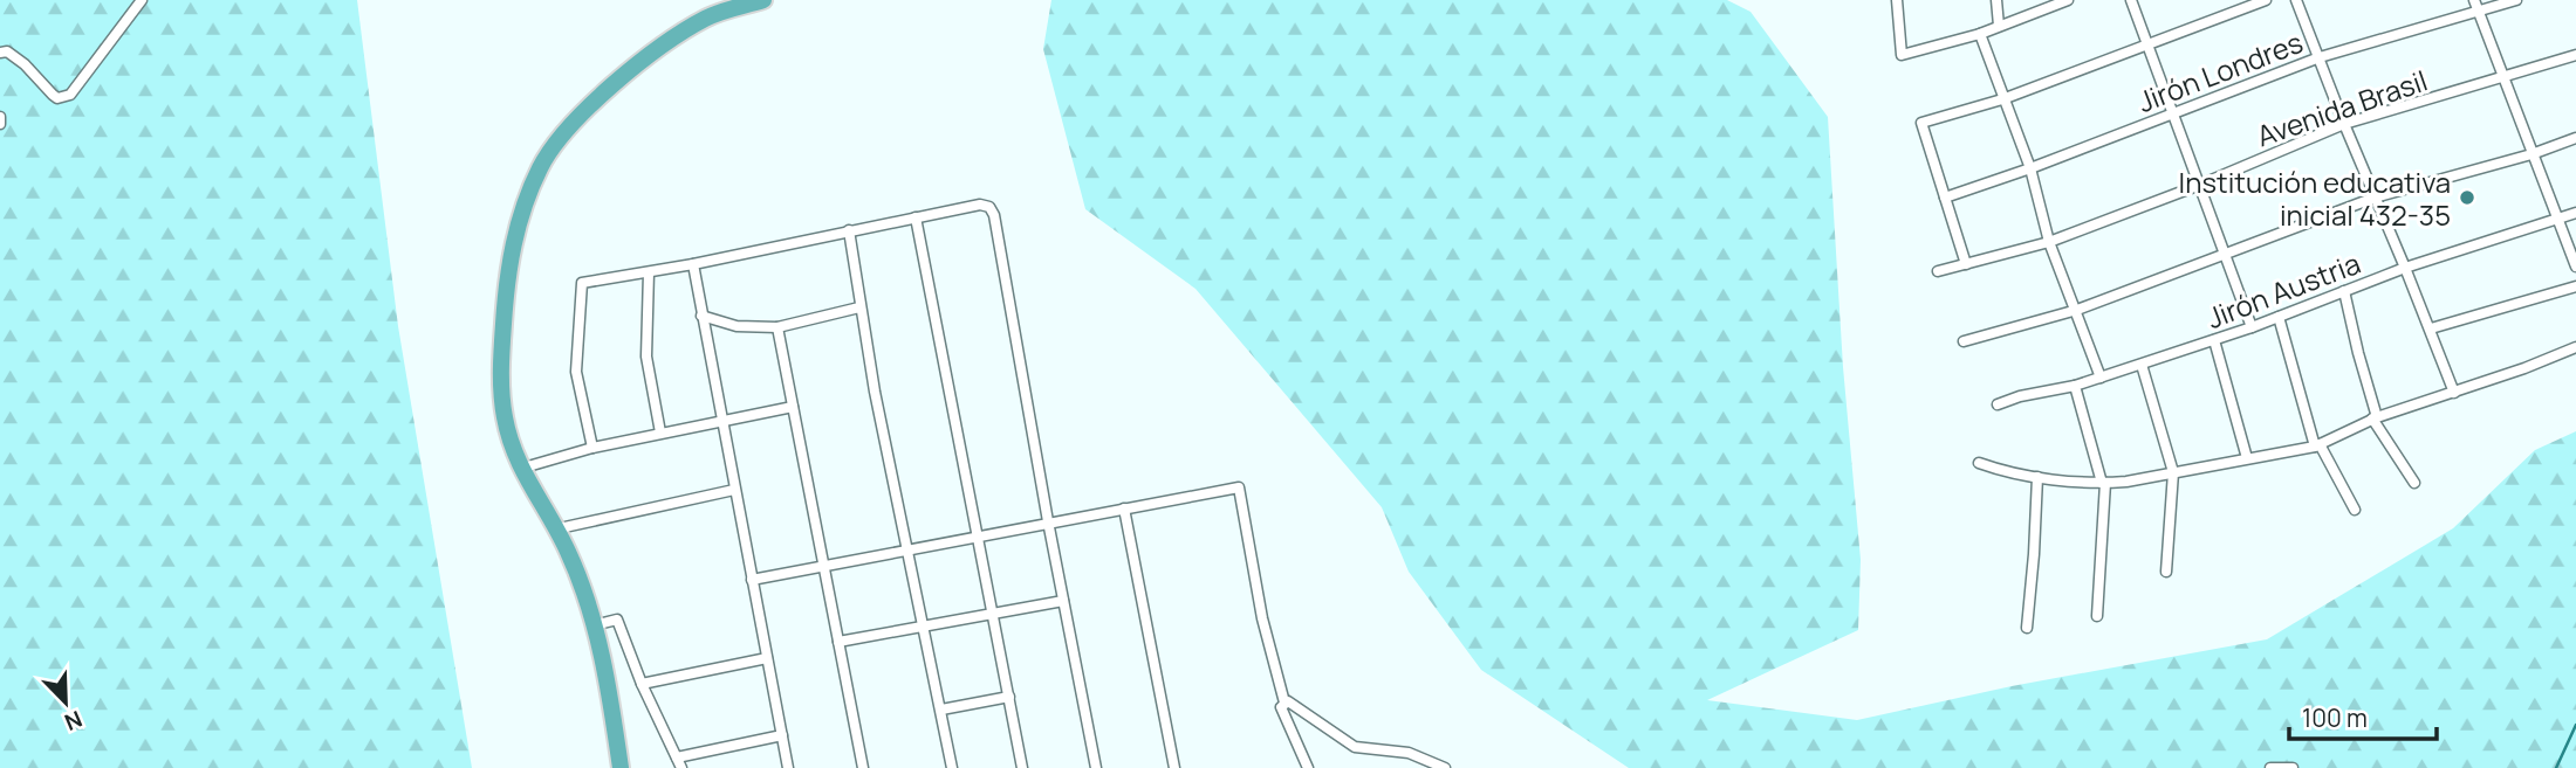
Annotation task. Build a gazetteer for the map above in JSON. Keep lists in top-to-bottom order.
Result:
{
  "streets": {
    "street": ["Jirón Londres", "Avenida Brasil", "Jirón Austria"]
  },
  "places": ["Institución educativa inicial 432-35"],
  "scale_bar": "100 m",
  "north": "bottom right"
}
